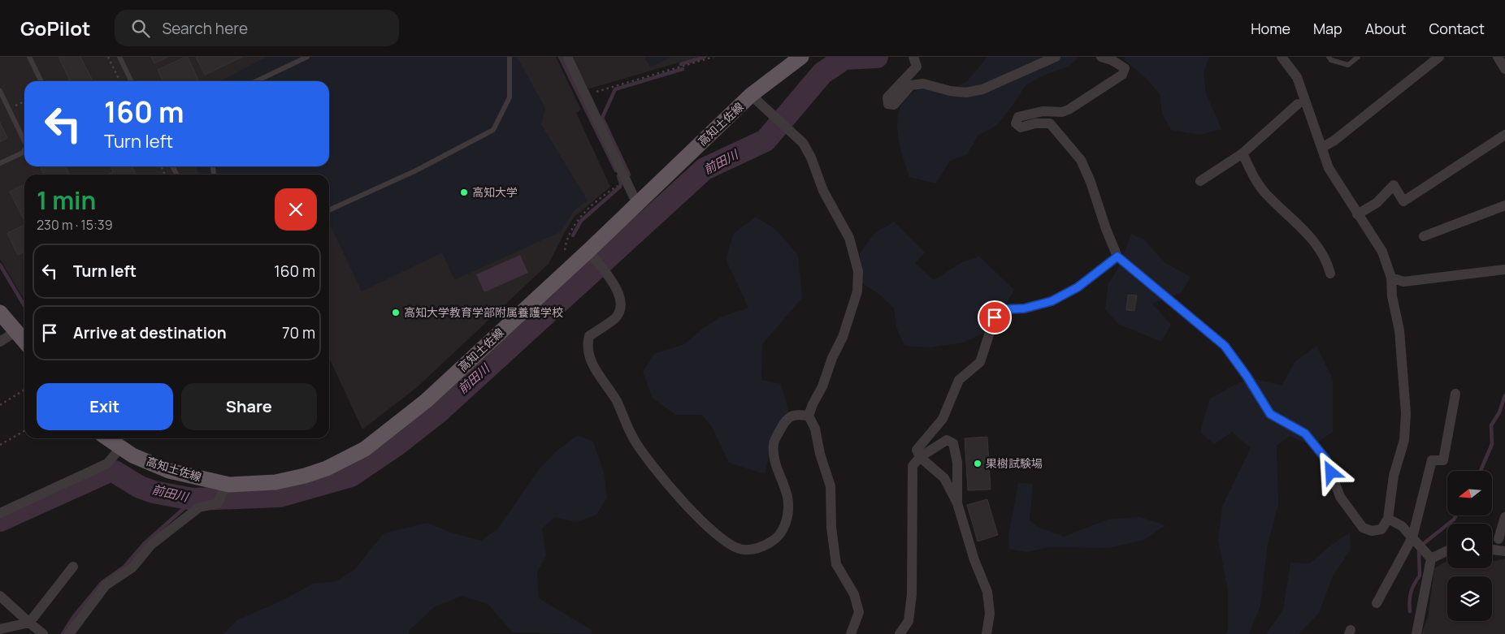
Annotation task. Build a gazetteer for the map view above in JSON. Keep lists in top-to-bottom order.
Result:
{
  "streets": {
    "main road": ["高知土佐線"]
  },
  "water": ["前田川"],
  "places": ["高知大学", "高知大学教育学部附属養護学校", "果樹試験場"],
  "north": "left",
  "page": {
    "header": "GoPilot",
    "search": "Search here",
    "nav": [
      "Home",
      "Map",
      "About",
      "Contact"
    ],
    "turn": ["160 m", "Turn left"],
    "heading": ["1 min", "230 m · 15:39"],
    "list": [
      {
        "name": "Turn left",
        "value": "160 m"
      },
      {
        "name": "Arrive at destination",
        "value": "70 m"
      }
    ],
    "buttons": ["Exit", "Share"]
  }
}
